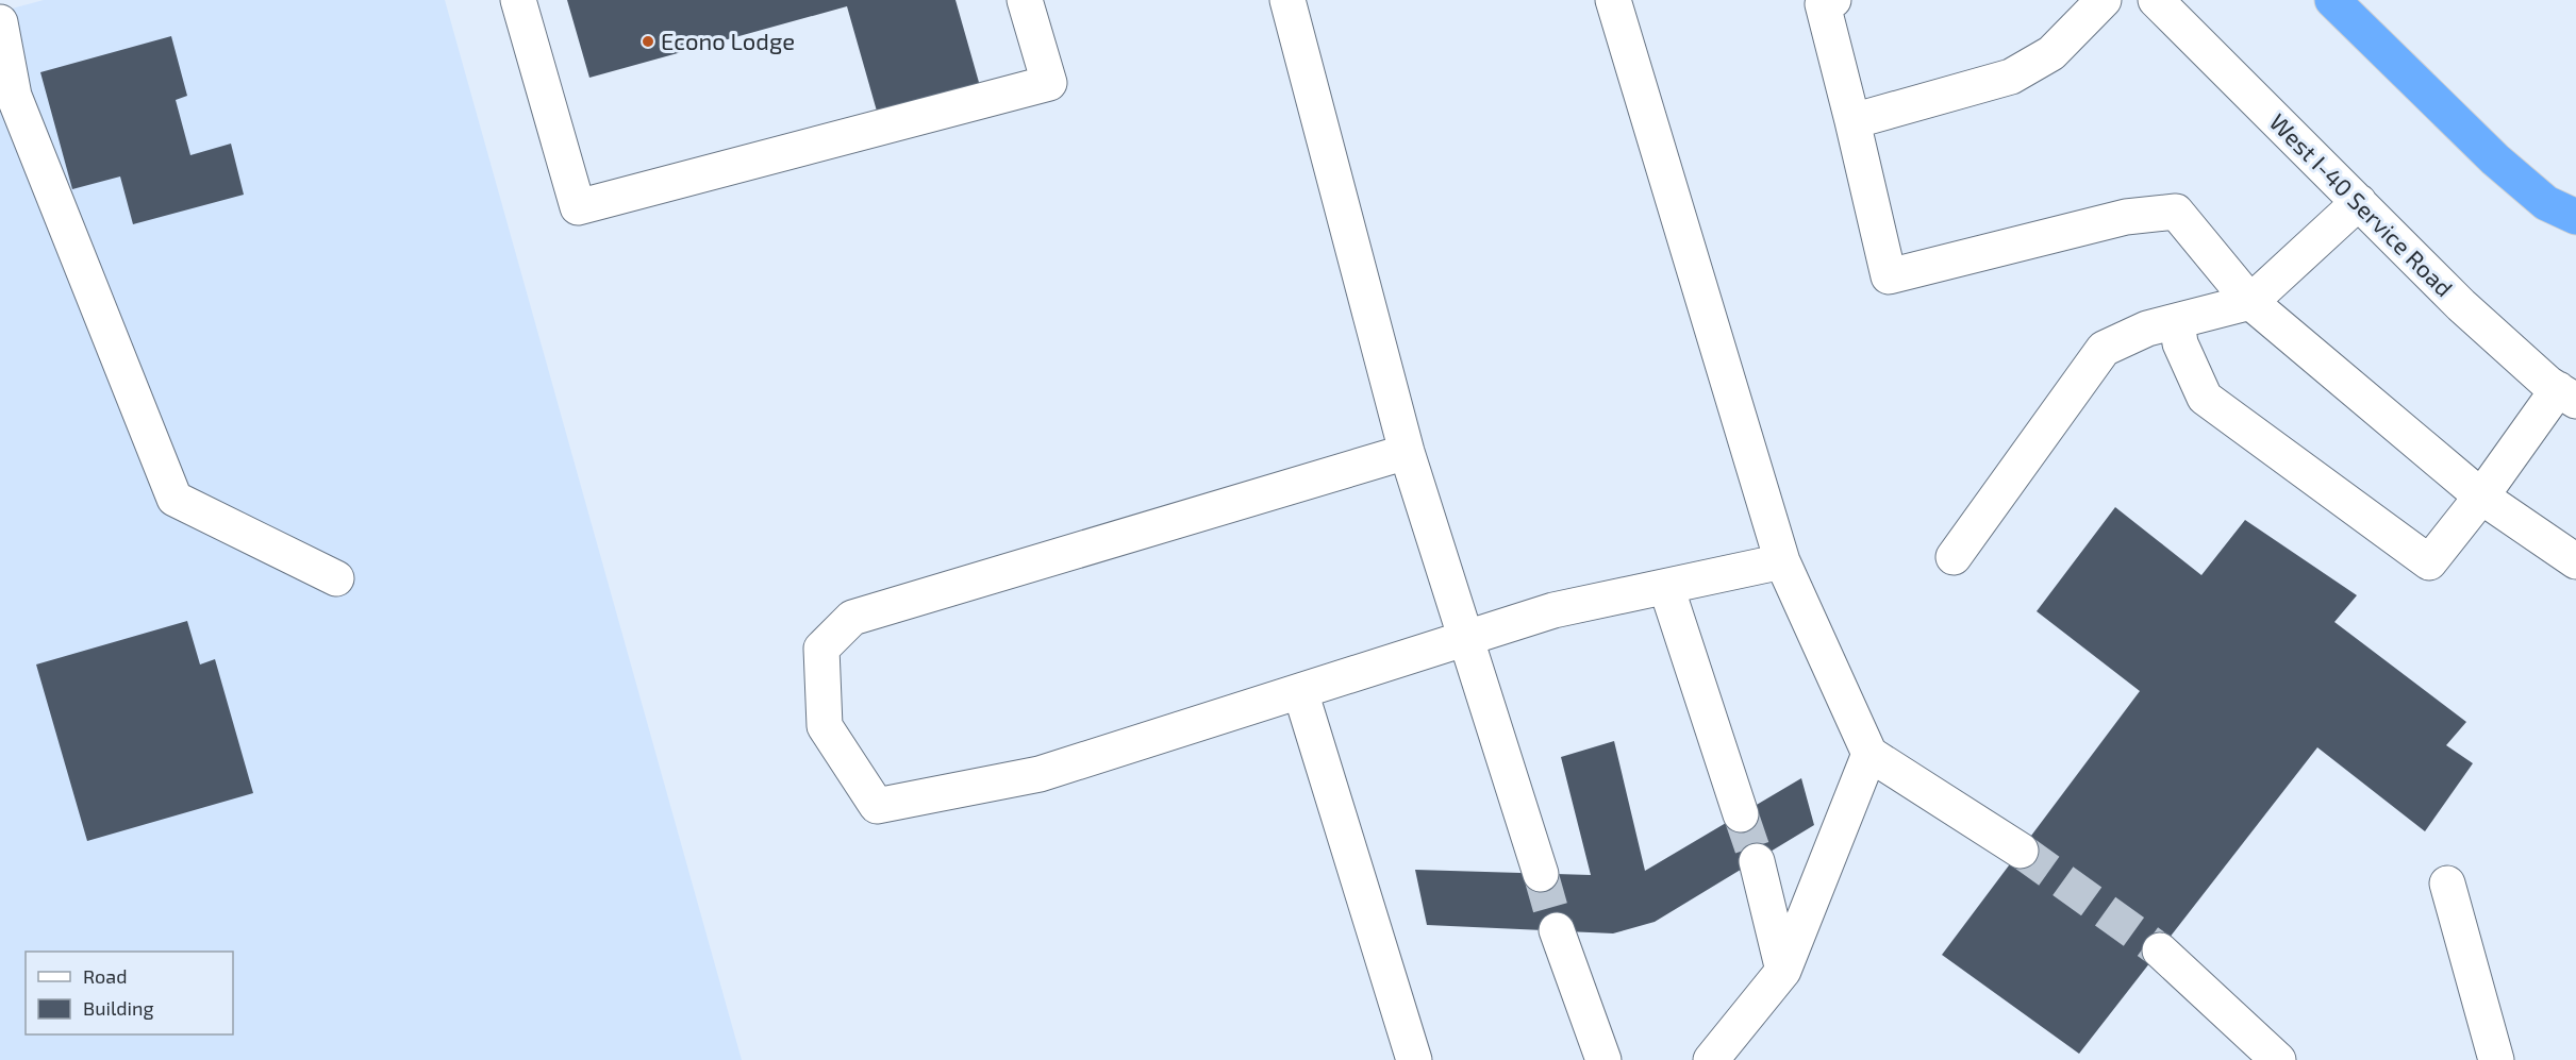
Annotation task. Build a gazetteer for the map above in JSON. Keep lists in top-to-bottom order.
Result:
{
  "streets": {
    "street": ["West I-40 Service Road"]
  },
  "places": ["Econo Lodge"],
  "legend": ["Road", "Building"]
}
